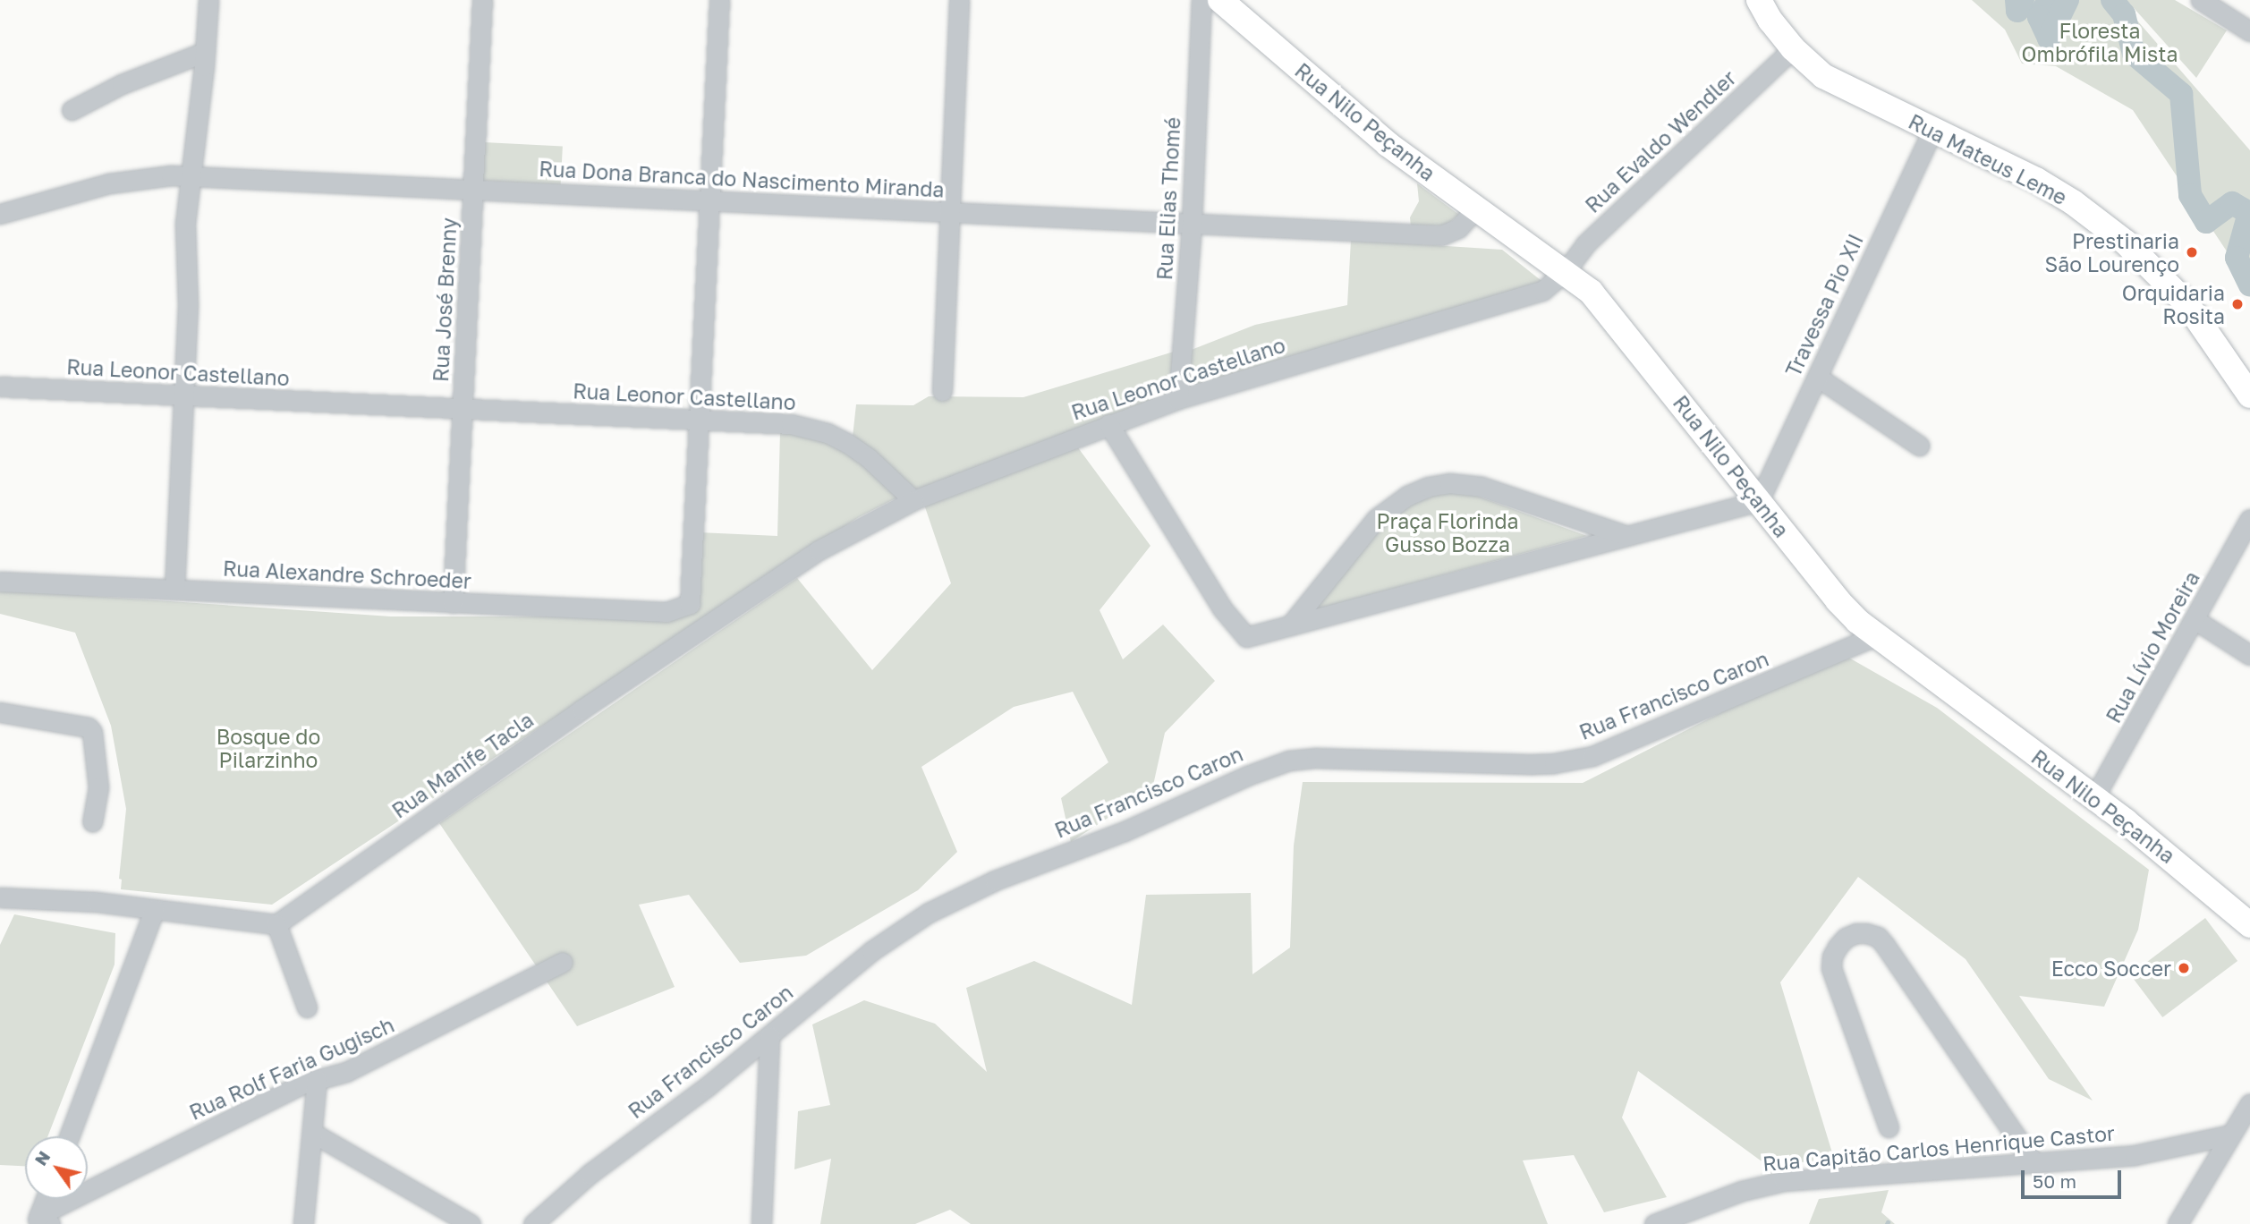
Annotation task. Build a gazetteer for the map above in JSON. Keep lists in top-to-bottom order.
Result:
{
  "streets": {
    "main road": ["Rua Nilo Peçanha", "Rua Mateus Leme"],
    "street": [
      "Rua Evaldo Wendler",
      "Rua Dona Branca do Nascimento Miranda",
      "Rua Elias Thomé",
      "Rua José Brenny",
      "Travessa Pio XII",
      "Rua Leonor Castellano",
      "Rua Alexandre Schroeder",
      "Rua Lívio Moreira",
      "Rua Francisco Caron",
      "Rua Manife Tacla",
      "Rua Rolf Faria Gugisch",
      "Rua Capitão Carlos Henrique Castor"
    ]
  },
  "crossings": [
    ["Rua Nilo Peçanha", "Rua Evaldo Wendler"],
    ["Rua Nilo Peçanha", "Rua Dona Branca do Nascimento Miranda"],
    ["Rua Nilo Peçanha", "Travessa Pio XII"],
    ["Rua Nilo Peçanha", "Rua Leonor Castellano"],
    ["Rua Nilo Peçanha", "Rua Lívio Moreira"],
    ["Rua Nilo Peçanha", "Rua Francisco Caron"],
    ["Rua Evaldo Wendler", "Rua Mateus Leme"],
    ["Rua Evaldo Wendler", "Rua Leonor Castellano"],
    ["Rua Mateus Leme", "Travessa Pio XII"],
    ["Rua Dona Branca do Nascimento Miranda", "Rua Elias Thomé"],
    ["Rua Dona Branca do Nascimento Miranda", "Rua José Brenny"],
    ["Rua Elias Thomé", "Rua Leonor Castellano"],
    ["Rua José Brenny", "Rua Leonor Castellano"],
    ["Rua José Brenny", "Rua Alexandre Schroeder"],
    ["Rua Leonor Castellano", "Rua Alexandre Schroeder"],
    ["Rua Leonor Castellano", "Rua Manife Tacla"]
  ],
  "parks": ["Floresta Ombrófila Mista", "Praça Florinda Gusso Bozza", "Bosque do Pilarzinho"],
  "places": ["Prestinaria São Lourenço", "Orquidaria Rosita", "Ecco Soccer"],
  "scale_bar": "50 m",
  "north": "top left"
}
